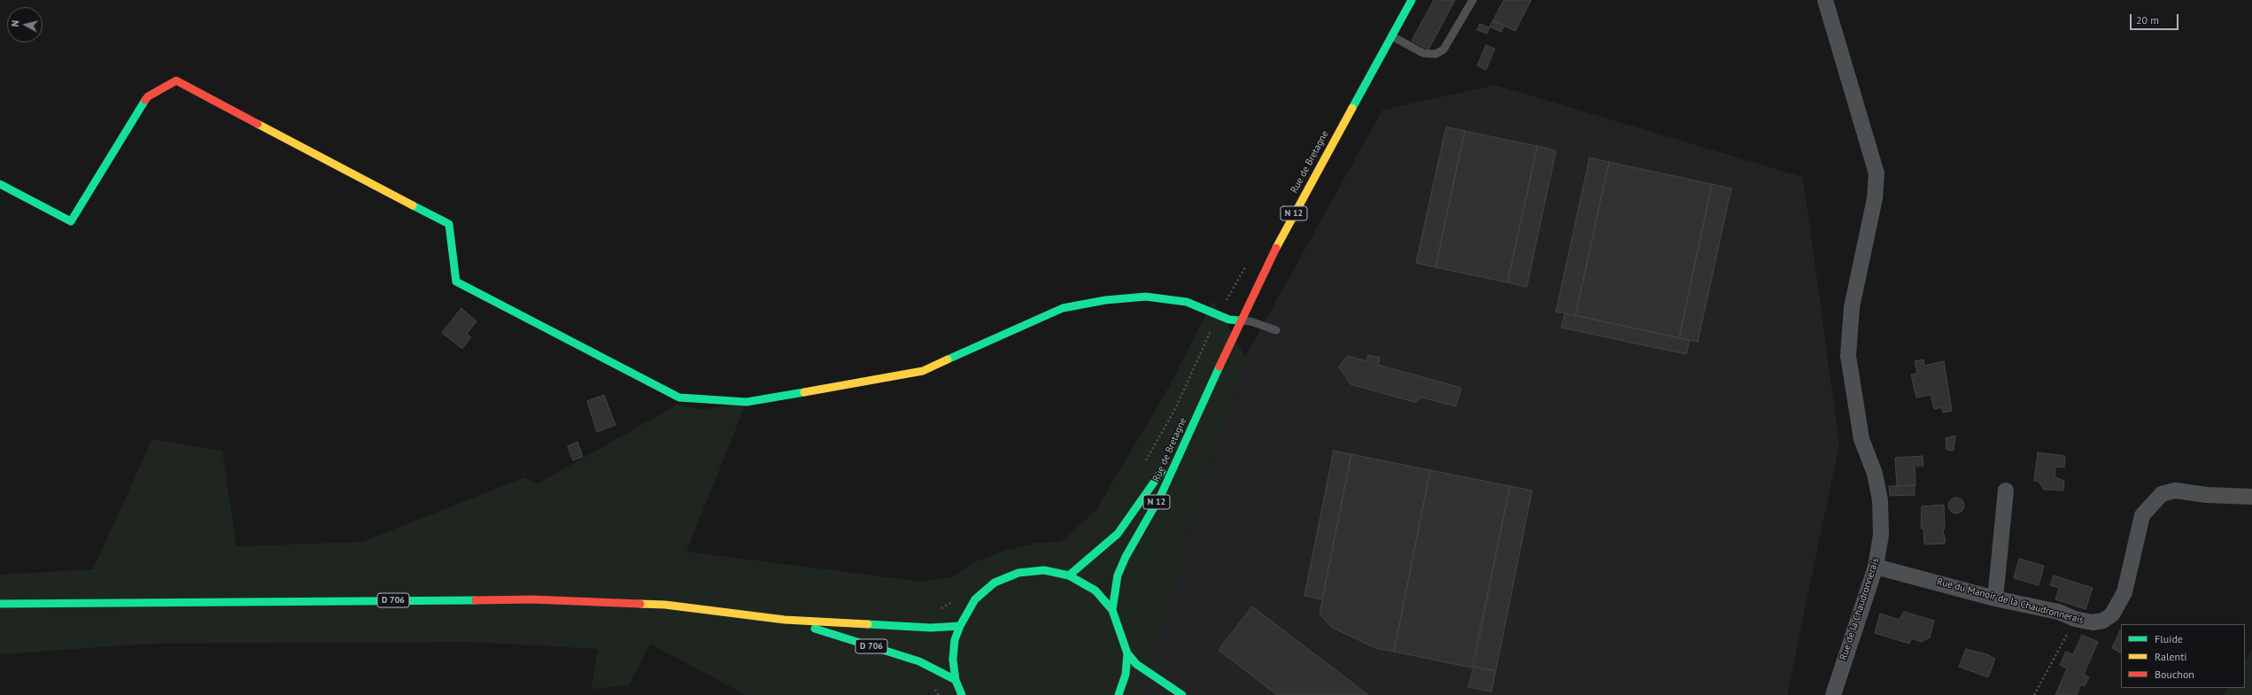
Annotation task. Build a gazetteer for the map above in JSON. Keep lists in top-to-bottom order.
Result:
{
  "streets": {
    "main road": ["Rue de Bretagne", "N 12", "D 706"],
    "street": ["Rue du Manoir de la Chaudronnerais", "Rue de la Chaudronnerais"]
  },
  "crossings": [
    ["Rue du Manoir de la Chaudronnerais", "Rue de la Chaudronnerais"]
  ],
  "legend": ["Fluide", "Ralenti", "Bouchon"],
  "scale_bar": "20 m",
  "north": "left"
}
